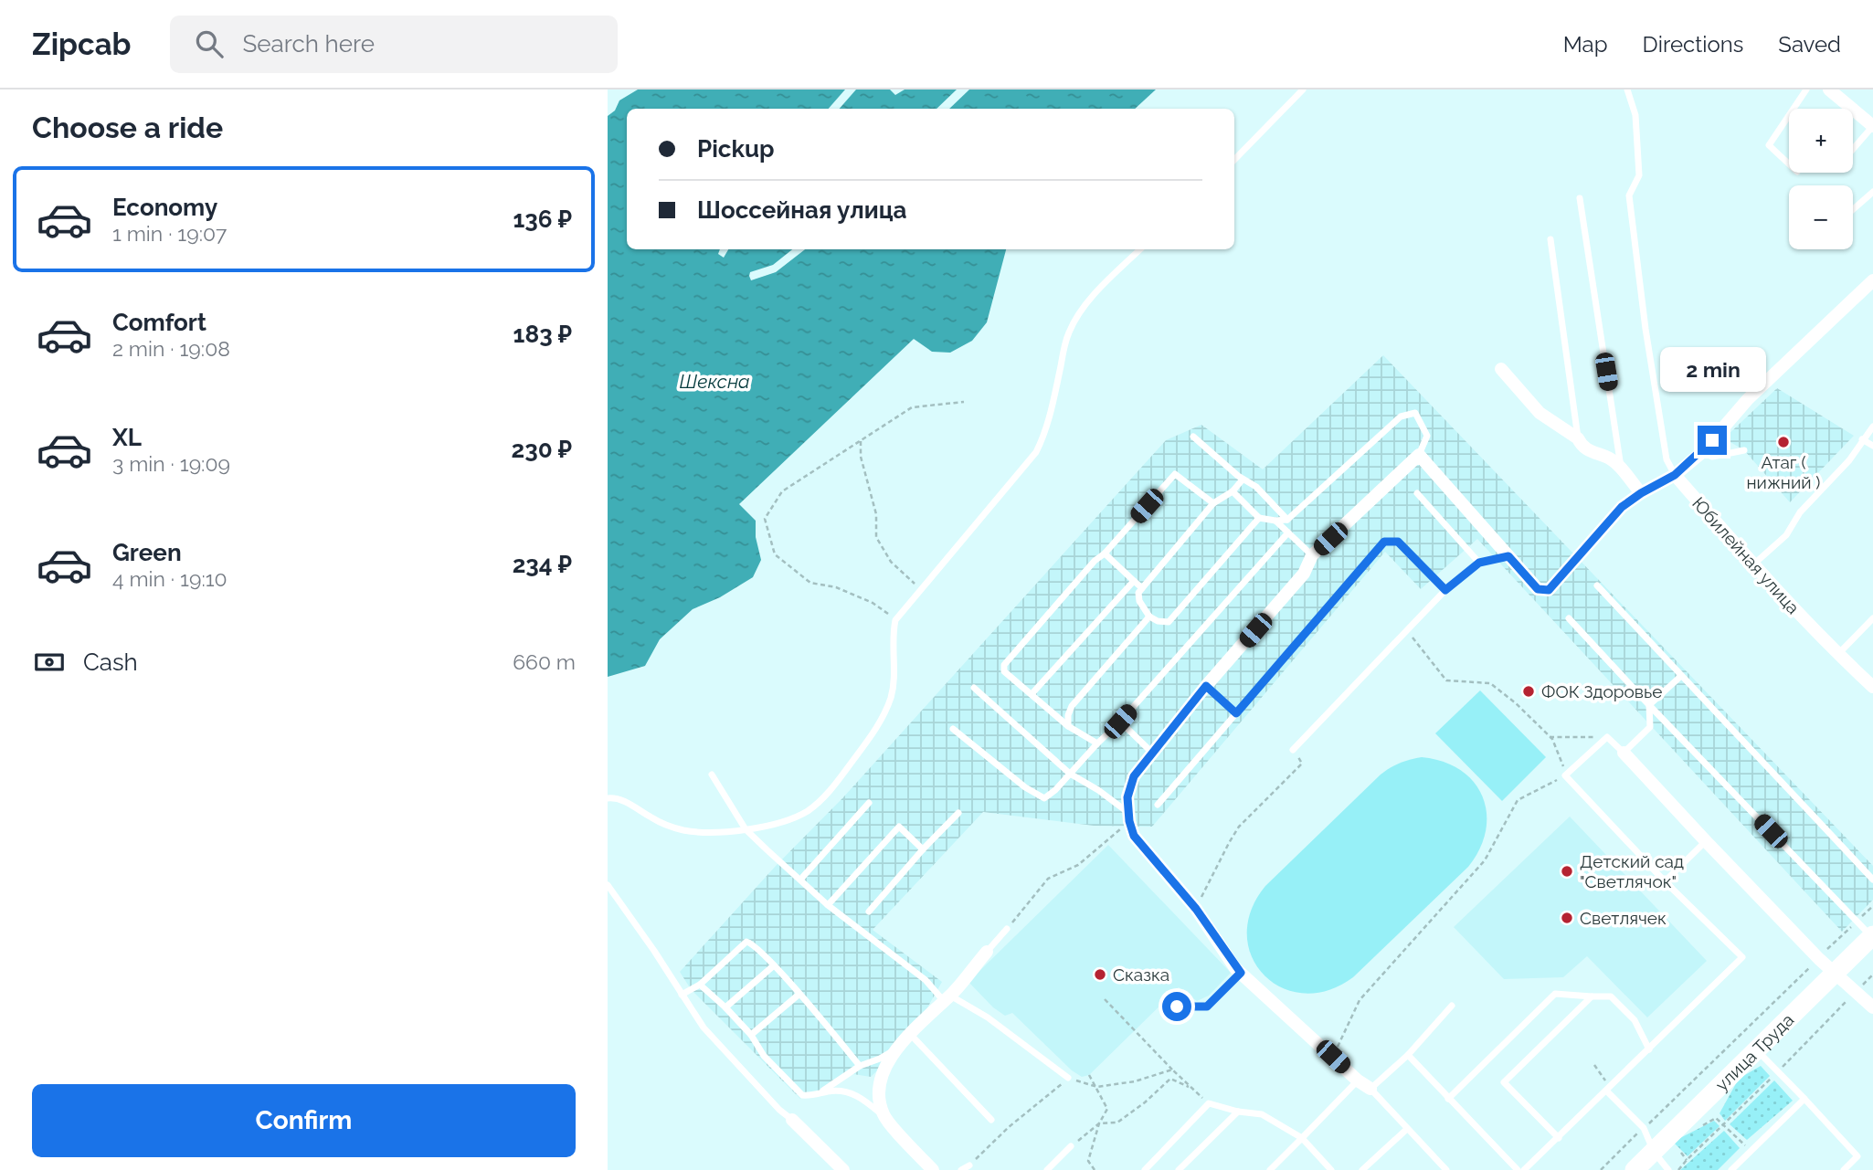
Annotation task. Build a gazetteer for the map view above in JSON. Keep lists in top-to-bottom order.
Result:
{
  "streets": {
    "street": ["Юбилейная улица", "улица Труда"]
  },
  "water": ["Шексна"],
  "places": [
    "Атаг ( нижний )",
    "ФОК Здоровье",
    "Детский сад \"Светлячок\"",
    "Светлячек",
    "Сказка"
  ],
  "page": {
    "header": "Zipcab",
    "search": "Search here",
    "nav": ["Map", "Directions", "Saved"],
    "heading": "Choose a ride",
    "map_buttons": ["+", "−"],
    "banner": ["Pickup", "Шоссейная улица"],
    "list": [
      {
        "name": "Economy",
        "note": "1 min · 19:07",
        "value": "136 ₽"
      },
      {
        "name": "Comfort",
        "note": "2 min · 19:08",
        "value": "183 ₽"
      },
      {
        "name": "XL",
        "note": "3 min · 19:09",
        "value": "230 ₽"
      },
      {
        "name": "Green",
        "note": "4 min · 19:10",
        "value": "234 ₽"
      }
    ],
    "bubble": "2 min",
    "pay": ["Cash", "660 m"],
    "buttons": "Confirm"
  }
}
